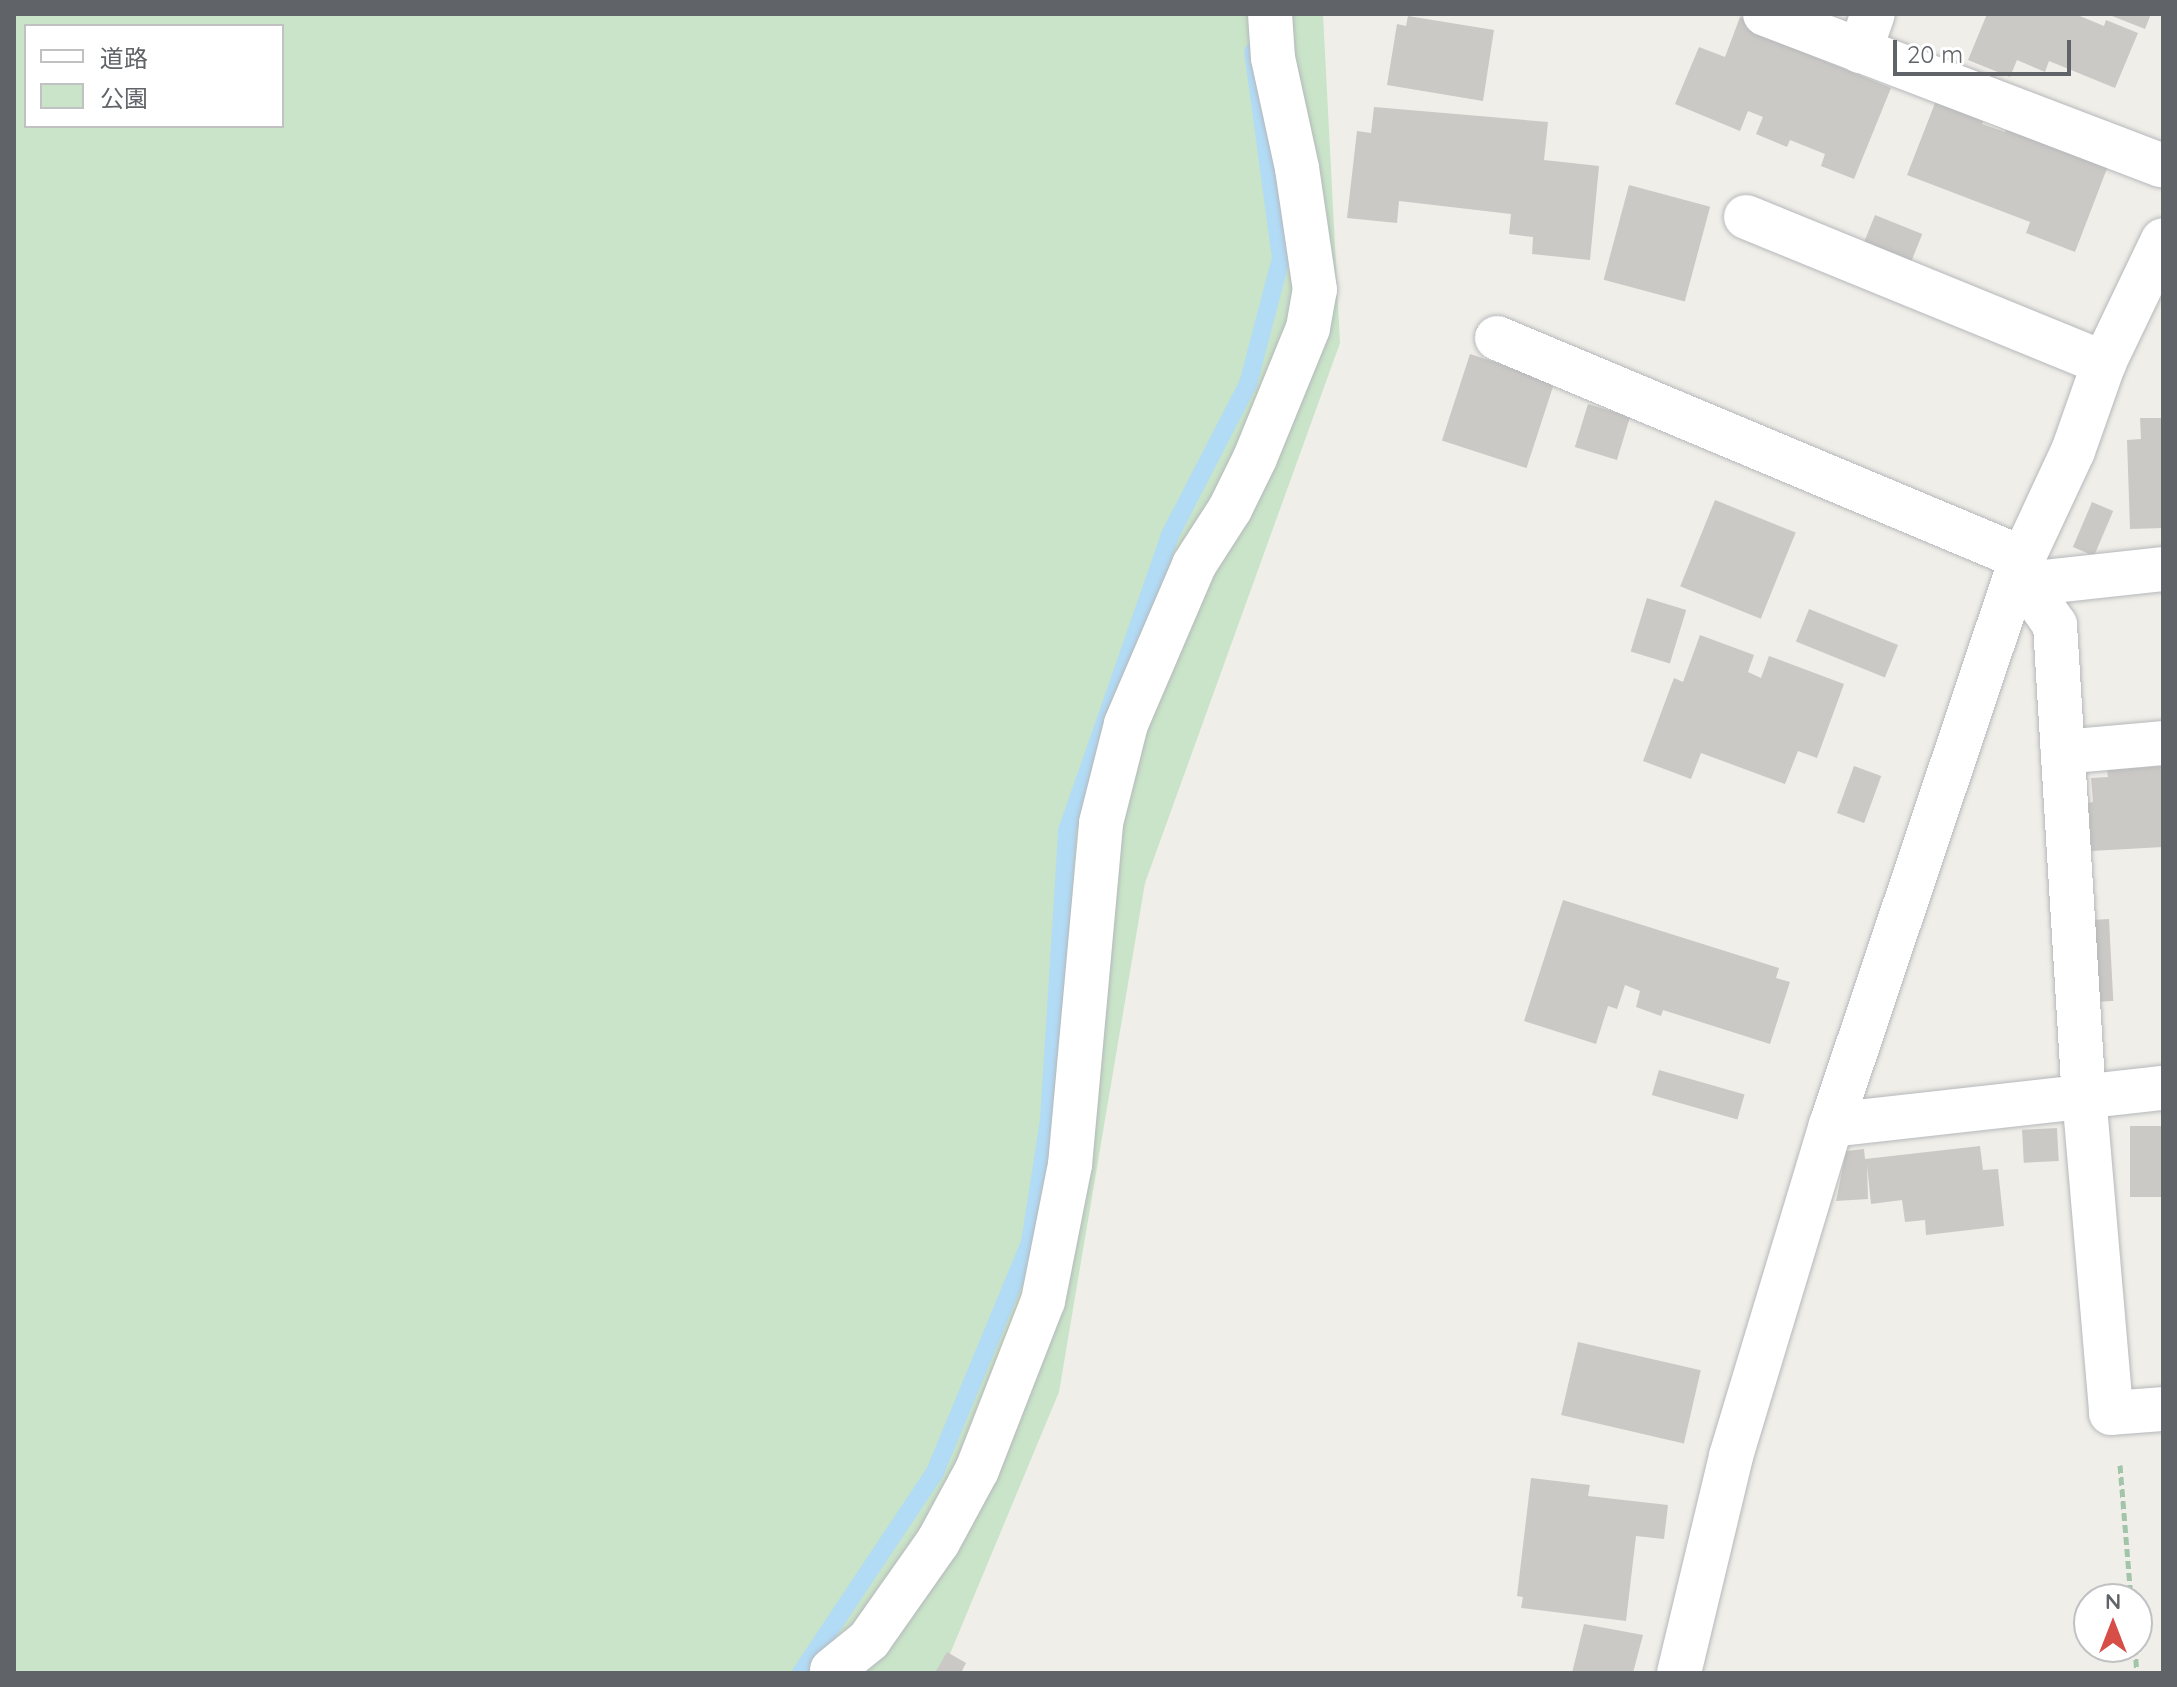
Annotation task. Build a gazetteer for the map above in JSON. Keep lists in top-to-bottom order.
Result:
{
  "legend": ["道路", "公園"],
  "scale_bar": "20 m",
  "north": "top"
}
